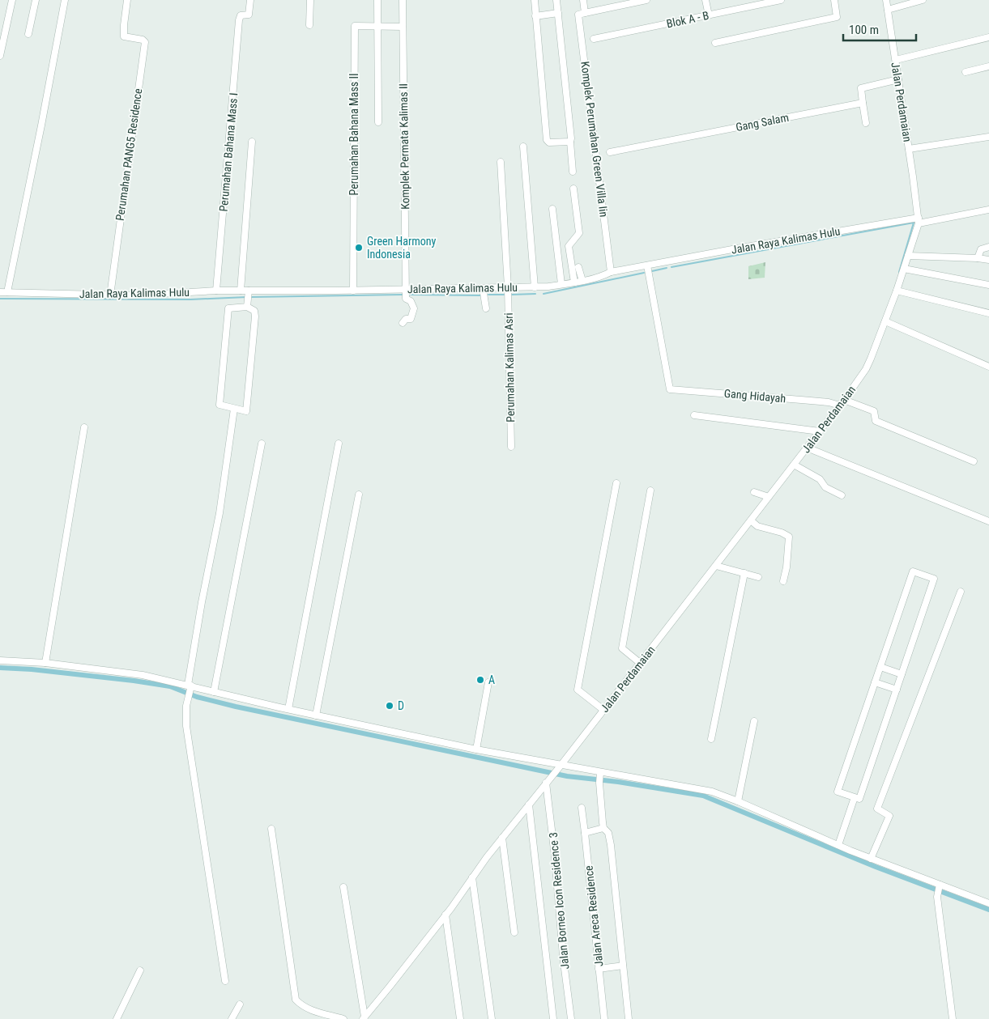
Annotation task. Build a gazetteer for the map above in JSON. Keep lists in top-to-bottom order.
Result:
{
  "streets": {
    "street": [
      "Blok A - B",
      "Jalan Perdamaian",
      "Gang Salam",
      "Perumahan Bahana Mass II",
      "Komplek Perumahan Green Villa Iin",
      "Komplek Permata Kalimas II",
      "Perumahan Bahana Mass I",
      "Perumahan PANG5 Residence",
      "Jalan Raya Kalimas Hulu",
      "Perumahan Kalimas Asri",
      "Gang Hidayah",
      "Jalan Borneo Icon Residence 3",
      "Jalan Areca Residence"
    ]
  },
  "crossings": [
    ["Jalan Perdamaian", "Jalan Raya Kalimas Hulu"],
    ["Jalan Perdamaian", "Gang Hidayah"],
    ["Jalan Perdamaian", "Jalan Borneo Icon Residence 3"],
    ["Perumahan Bahana Mass II", "Komplek Permata Kalimas II"],
    ["Perumahan Bahana Mass II", "Jalan Raya Kalimas Hulu"],
    ["Komplek Perumahan Green Villa Iin", "Jalan Raya Kalimas Hulu"],
    ["Komplek Permata Kalimas II", "Jalan Raya Kalimas Hulu"],
    ["Perumahan Bahana Mass I", "Jalan Raya Kalimas Hulu"],
    ["Perumahan PANG5 Residence", "Jalan Raya Kalimas Hulu"],
    ["Jalan Raya Kalimas Hulu", "Perumahan Kalimas Asri"],
    ["Jalan Raya Kalimas Hulu", "Gang Hidayah"]
  ],
  "places": ["Green Harmony Indonesia", "A", "D"],
  "scale_bar": "100 m"
}
